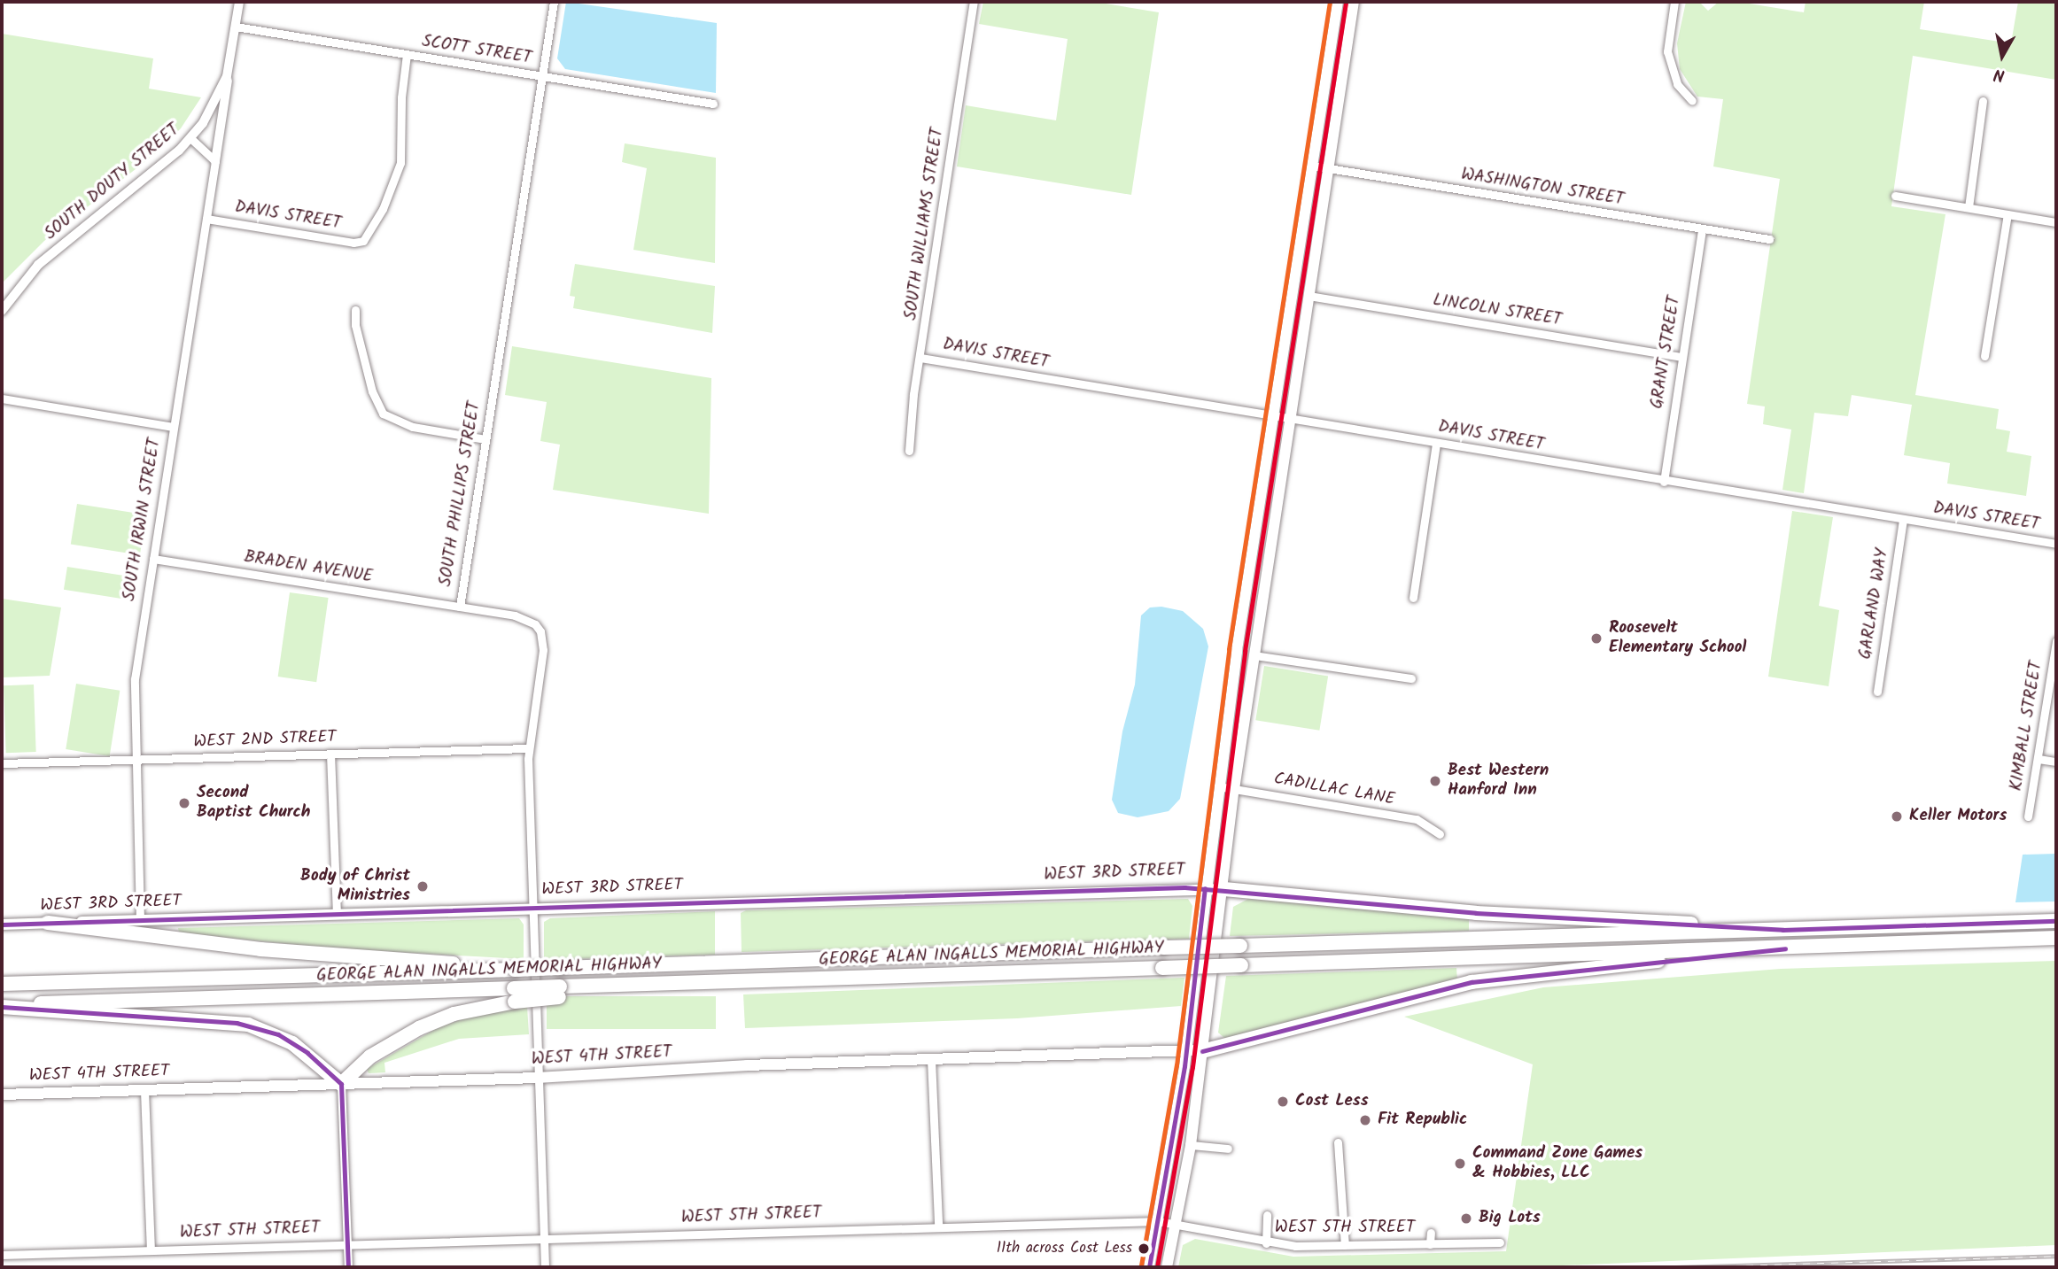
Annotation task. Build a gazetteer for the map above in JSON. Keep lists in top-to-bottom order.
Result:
{
  "streets": {
    "highway": ["GEORGE ALAN INGALLS MEMORIAL HIGHWAY"],
    "main road": ["WEST 3RD STREET", "WEST 4TH STREET"],
    "street": [
      "SCOTT STREET",
      "SOUTH DOUTY STREET",
      "WASHINGTON STREET",
      "DAVIS STREET",
      "SOUTH WILLIAMS STREET",
      "LINCOLN STREET",
      "GRANT STREET",
      "SOUTH PHILLIPS STREET",
      "SOUTH IRWIN STREET",
      "BRADEN AVENUE",
      "GARLAND WAY",
      "KIMBALL STREET",
      "WEST 2ND STREET",
      "CADILLAC LANE",
      "WEST 5TH STREET"
    ]
  },
  "crossings": [
    ["SCOTT STREET", "DAVIS STREET"],
    ["SCOTT STREET", "SOUTH PHILLIPS STREET"],
    ["WASHINGTON STREET", "GRANT STREET"],
    ["DAVIS STREET", "SOUTH WILLIAMS STREET"],
    ["DAVIS STREET", "GRANT STREET"],
    ["DAVIS STREET", "SOUTH IRWIN STREET"],
    ["DAVIS STREET", "GARLAND WAY"],
    ["LINCOLN STREET", "GRANT STREET"],
    ["SOUTH PHILLIPS STREET", "BRADEN AVENUE"],
    ["SOUTH PHILLIPS STREET", "WEST 2ND STREET"],
    ["SOUTH PHILLIPS STREET", "WEST 3RD STREET"],
    ["SOUTH PHILLIPS STREET", "WEST 4TH STREET"],
    ["SOUTH PHILLIPS STREET", "WEST 5TH STREET"],
    ["SOUTH IRWIN STREET", "BRADEN AVENUE"],
    ["SOUTH IRWIN STREET", "WEST 2ND STREET"],
    ["SOUTH IRWIN STREET", "WEST 3RD STREET"]
  ],
  "places": [
    "Roosevelt Elementary School",
    "Best Western Hanford Inn",
    "Second Baptist Church",
    "Keller Motors",
    "Body of Christ Ministries",
    "Cost Less",
    "Fit Republic",
    "Command Zone Games & Hobbies, LLC",
    "Big Lots",
    "11th across Cost Less"
  ],
  "north": "bottom"
}
